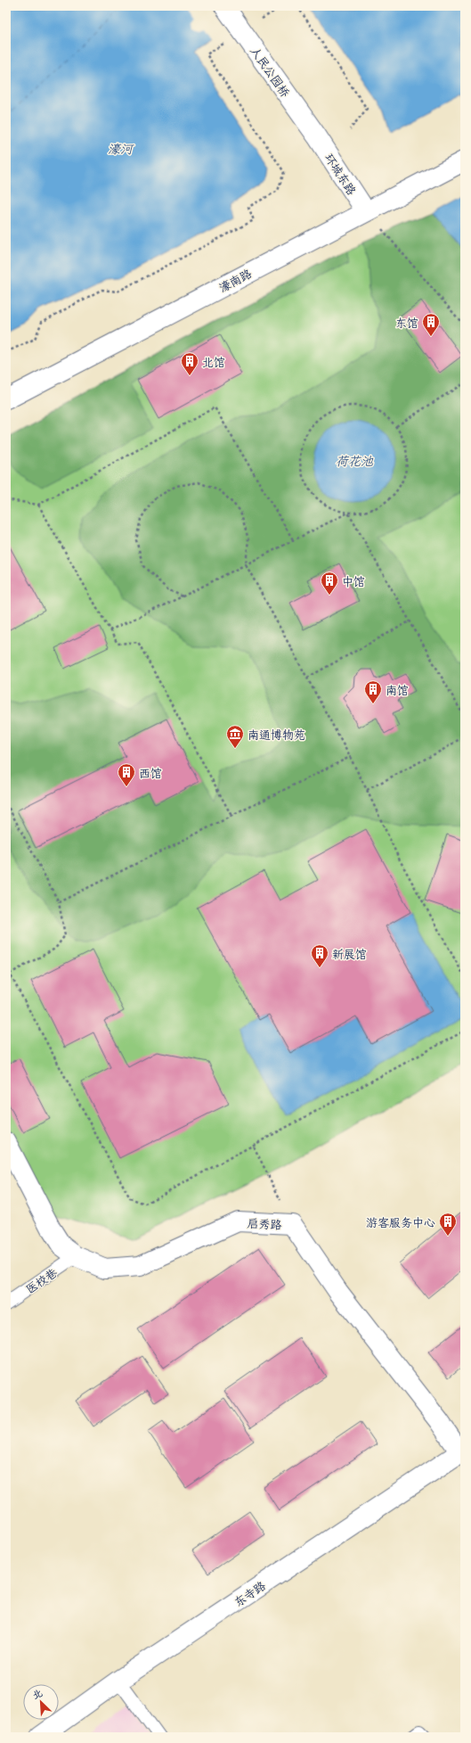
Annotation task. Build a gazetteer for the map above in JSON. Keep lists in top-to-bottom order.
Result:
{
  "streets": {
    "street": [
      "人民公园桥",
      "环城东路",
      "濠南路",
      "启秀路",
      "东寺路"
    ],
    "lane": ["医校巷"]
  },
  "crossings": [
    ["人民公园桥", "环城东路"],
    ["环城东路", "濠南路"],
    ["启秀路", "医校巷"],
    ["启秀路", "东寺路"]
  ],
  "water": ["濠河", "荷花池"],
  "places": {
    "building": [
      "东馆",
      "北馆",
      "中馆",
      "南馆",
      "西馆",
      "新展馆",
      "游客服务中心"
    ],
    "museum": ["南通博物苑"]
  },
  "north": "top left"
}
